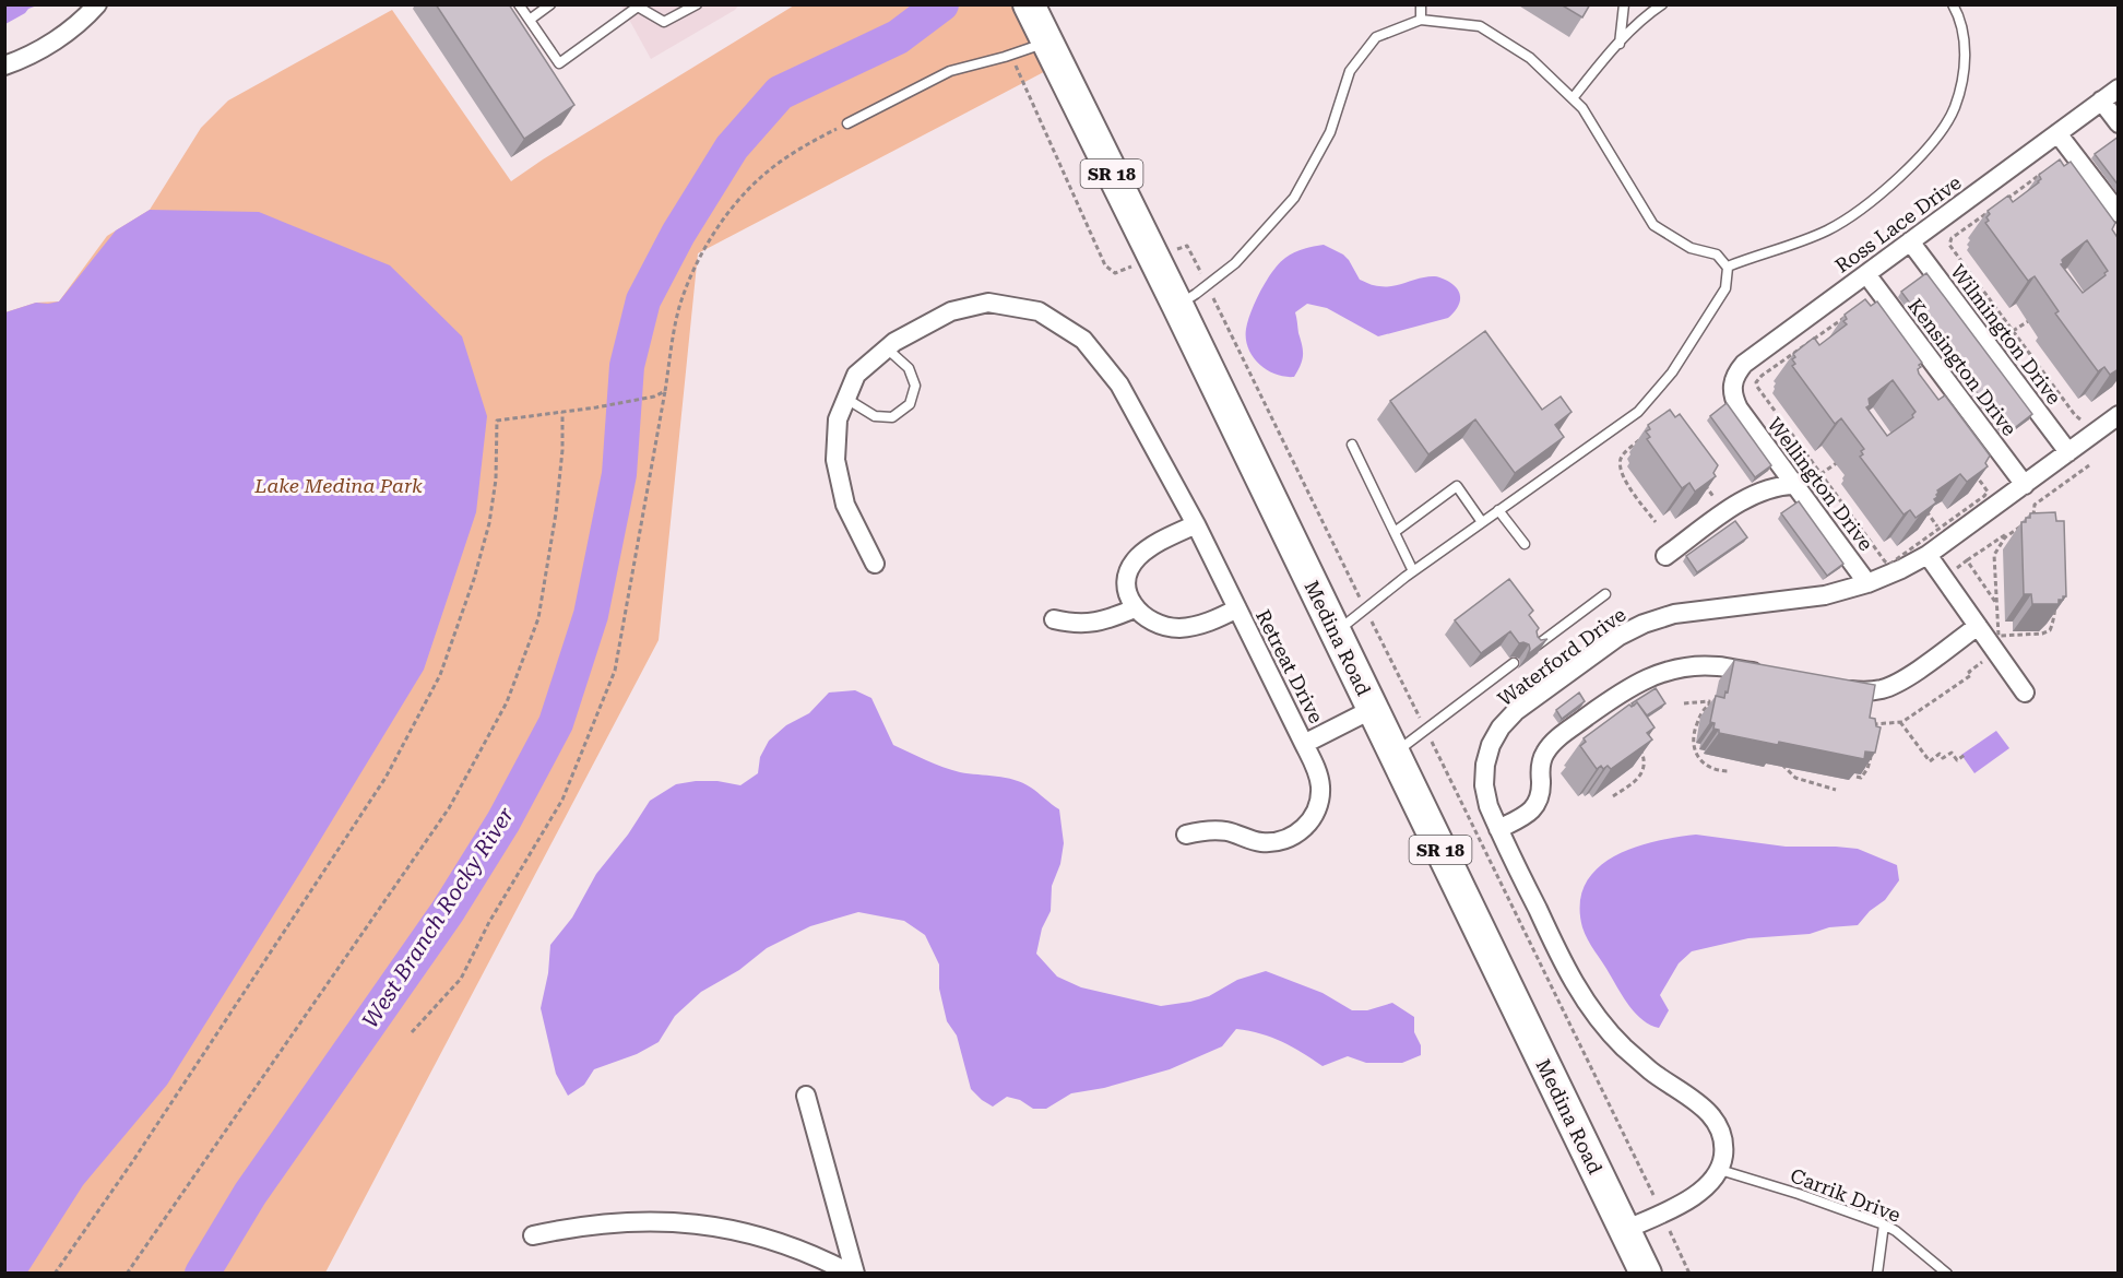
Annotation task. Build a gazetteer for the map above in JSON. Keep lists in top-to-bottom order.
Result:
{
  "streets": {
    "highway": ["SR 18", "Medina Road"],
    "street": [
      "Ross Lace Drive",
      "Wilmington Drive",
      "Kensington Drive",
      "Wellington Drive",
      "Waterford Drive",
      "Retreat Drive"
    ],
    "lane": ["Carrik Drive"]
  },
  "crossings": [
    ["Ross Lace Drive", "Wilmington Drive"],
    ["Ross Lace Drive", "Kensington Drive"],
    ["Ross Lace Drive", "Wellington Drive"],
    ["Wilmington Drive", "Waterford Drive"],
    ["Kensington Drive", "Waterford Drive"],
    ["Wellington Drive", "Waterford Drive"],
    ["Medina Road", "Retreat Drive"],
    ["Waterford Drive", "Carrik Drive"]
  ],
  "water": ["West Branch Rocky River"],
  "parks": ["Lake Medina Park"]
}
